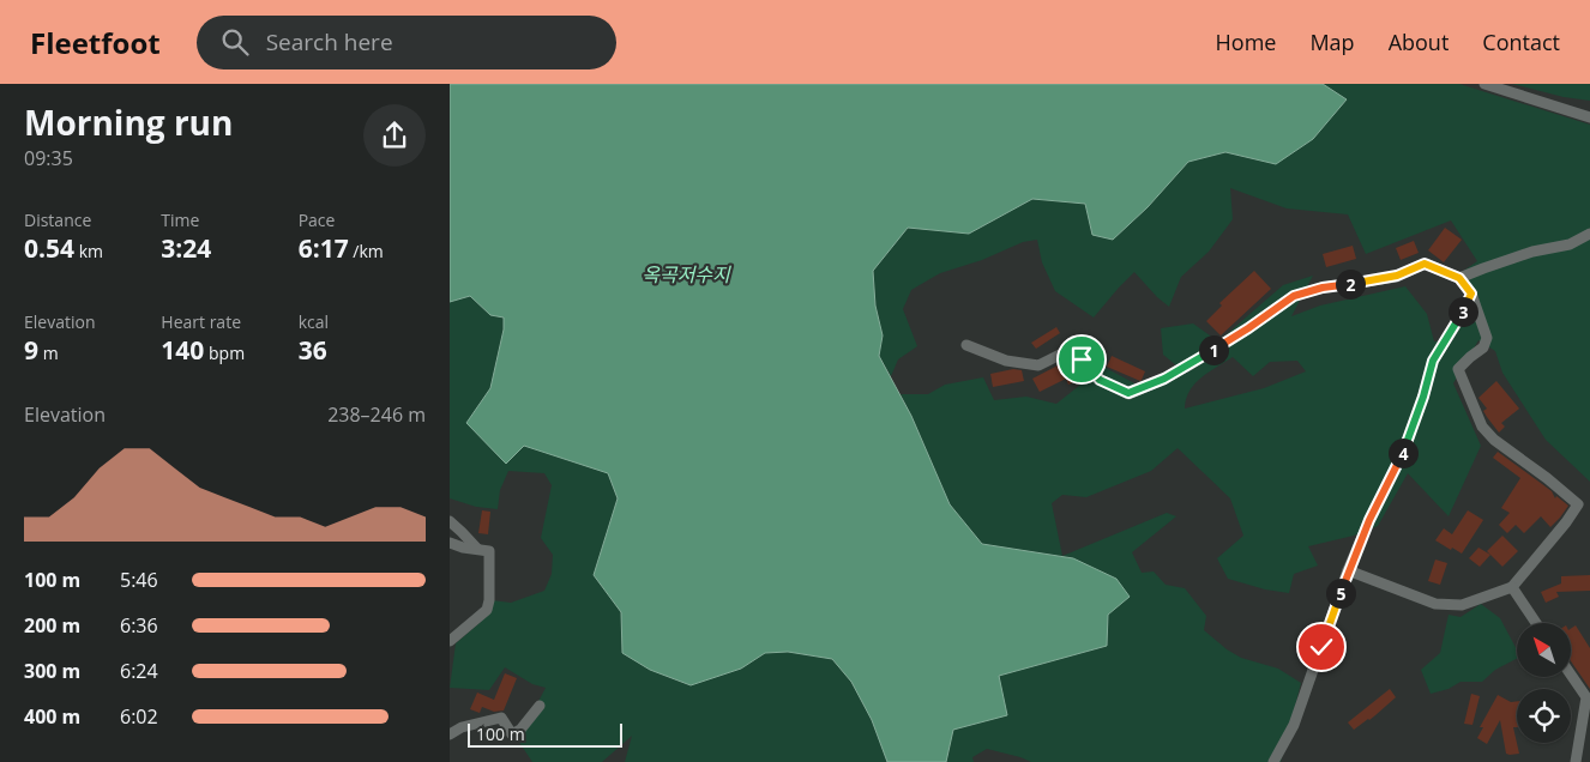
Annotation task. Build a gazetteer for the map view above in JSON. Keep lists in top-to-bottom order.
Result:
{
  "water": ["옥곡저수지"],
  "scale_bar": "100 m",
  "north": "top left",
  "page": {
    "header": "Fleetfoot",
    "search": "Search here",
    "nav": [
      "Home",
      "Map",
      "About",
      "Contact"
    ],
    "heading": ["Morning run", "09:35"],
    "stats": [
      ["Distance", "0.54 km"],
      ["Time", "3:24"],
      ["Pace", "6:17 /km"],
      ["Elevation", "9 m"],
      ["Heart rate", "140 bpm"],
      ["kcal", "36"]
    ],
    "pins": [
      "2",
      "3",
      "1",
      "4",
      "5"
    ],
    "chart": ["Elevation", "238–246 m"],
    "list": [
      {
        "name": "100 m",
        "note": "5:46"
      },
      {
        "name": "200 m",
        "note": "6:36"
      },
      {
        "name": "300 m",
        "note": "6:24"
      },
      {
        "name": "400 m",
        "note": "6:02"
      }
    ],
    "scale": "100 m"
  }
}
